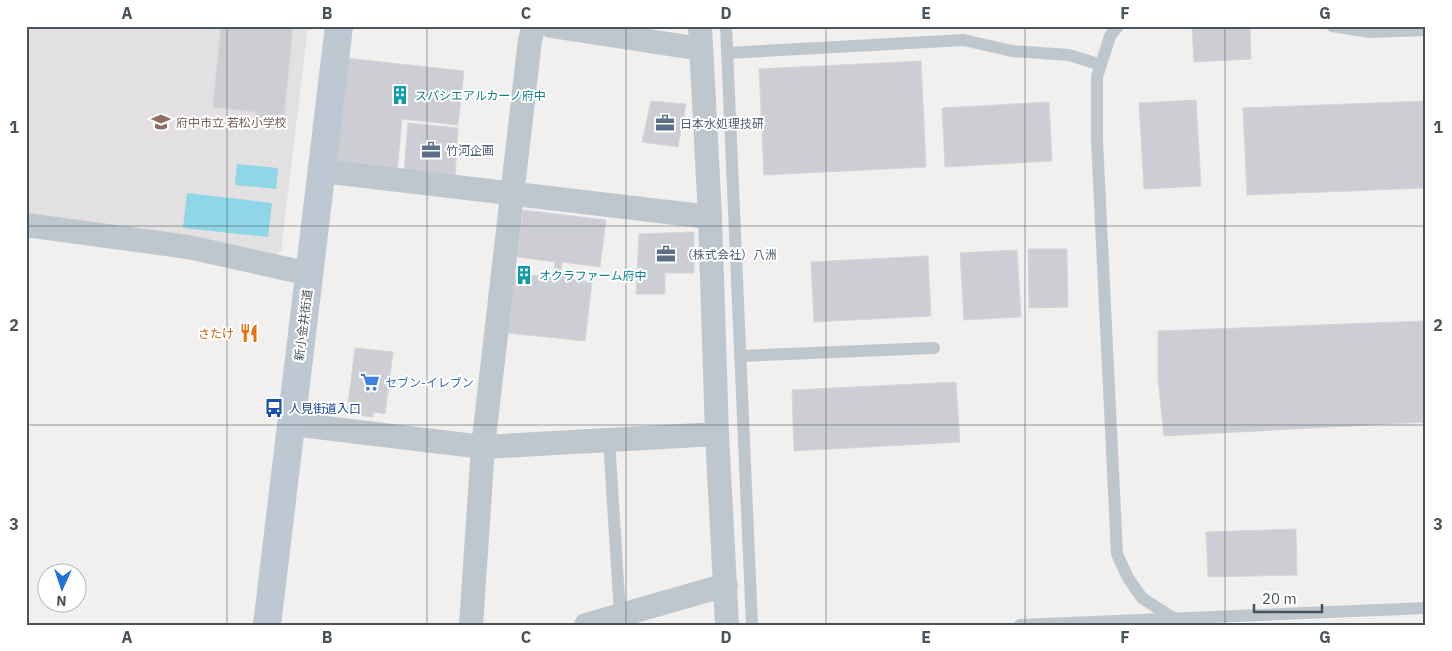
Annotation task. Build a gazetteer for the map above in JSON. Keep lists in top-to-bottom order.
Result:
{
  "streets": {
    "main road": ["新小金井街道"]
  },
  "places": {
    "building": ["スパシエアルカーノ府中", "オクラファーム府中"],
    "school or university": ["府中市立 若松小学校"],
    "office": ["日本水処理技研", "竹河企画", "（株式会社）八洲"],
    "restaurant": ["さたけ"],
    "supermarket": ["セブン-イレブン"],
    "bus stop": ["人見街道入口"]
  },
  "scale_bar": "20 m",
  "north": "bottom",
  "grid": {
    "columns": [
      "A",
      "B",
      "C",
      "D",
      "E",
      "F",
      "G"
    ],
    "rows": ["1", "2", "3"]
  }
}
